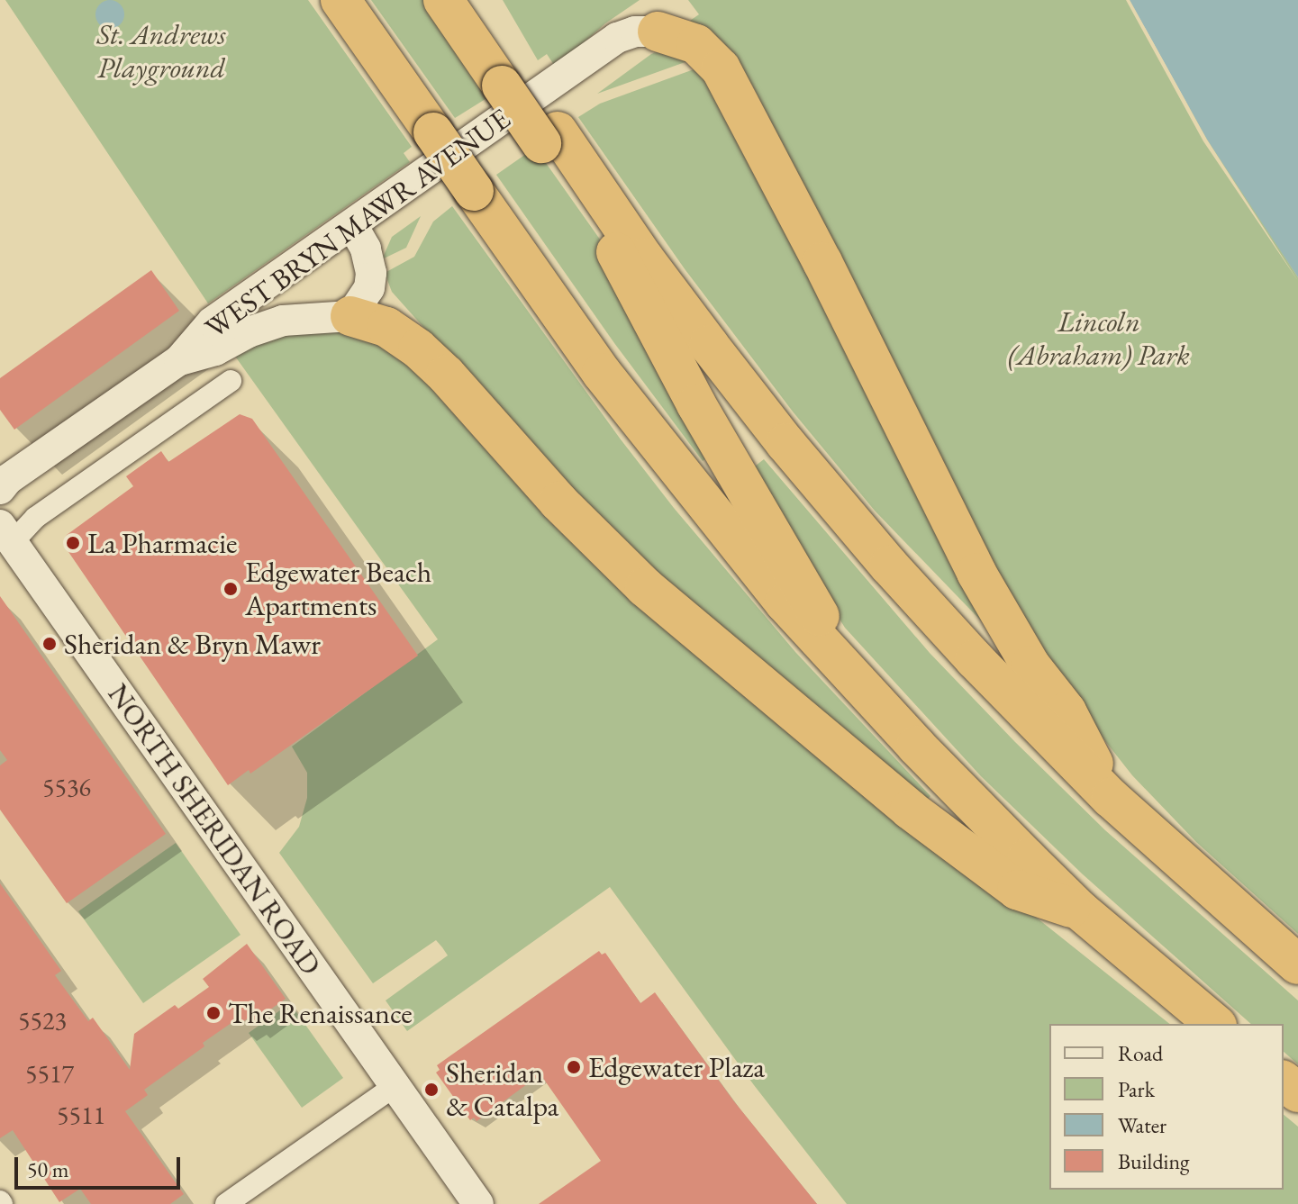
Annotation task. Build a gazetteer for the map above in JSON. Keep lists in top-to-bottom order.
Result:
{
  "streets": {
    "main road": ["WEST BRYN MAWR AVENUE", "NORTH SHERIDAN ROAD"]
  },
  "crossings": [
    ["WEST BRYN MAWR AVENUE", "NORTH SHERIDAN ROAD"]
  ],
  "parks": ["St. Andrews Playground", "Lincoln (Abraham) Park"],
  "places": [
    "La Pharmacie",
    "Edgewater Beach Apartments",
    "Sheridan & Bryn Mawr",
    "The Renaissance",
    "Edgewater Plaza",
    "Sheridan & Catalpa"
  ],
  "house_numbers": [
    "5536",
    "5523",
    "5517",
    "5511"
  ],
  "legend": [
    "Road",
    "Park",
    "Water",
    "Building"
  ],
  "scale_bar": "50 m"
}
